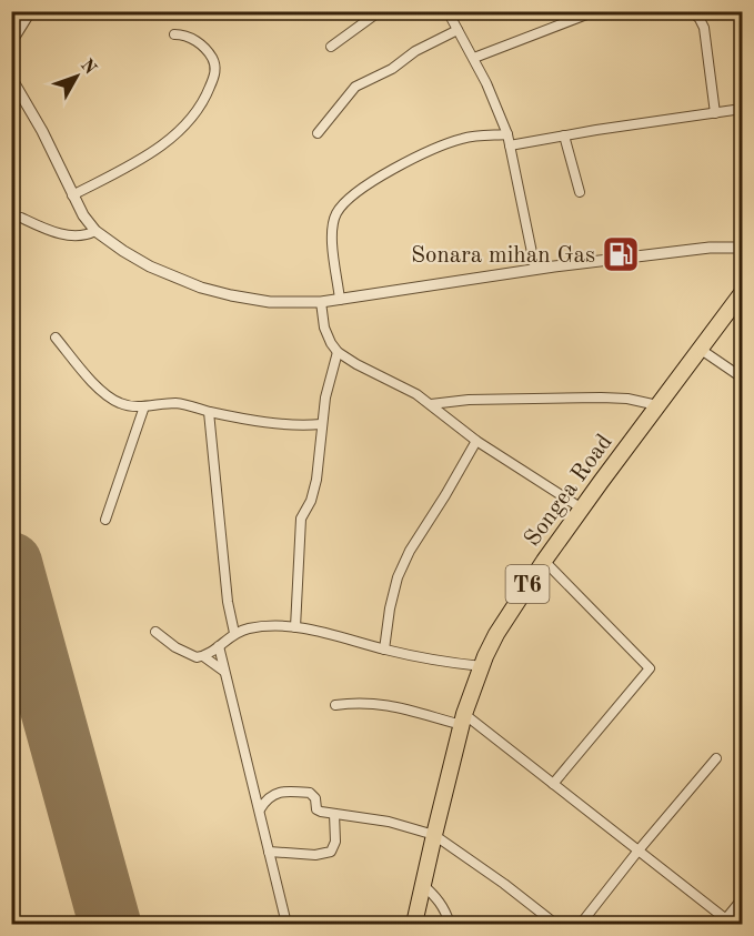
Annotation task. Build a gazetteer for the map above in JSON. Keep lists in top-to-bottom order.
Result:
{
  "streets": {
    "highway": ["Songea Road", "T6"]
  },
  "places": {
    "fuel station": ["Sonara mihan Gas"]
  },
  "north": "top right"
}
